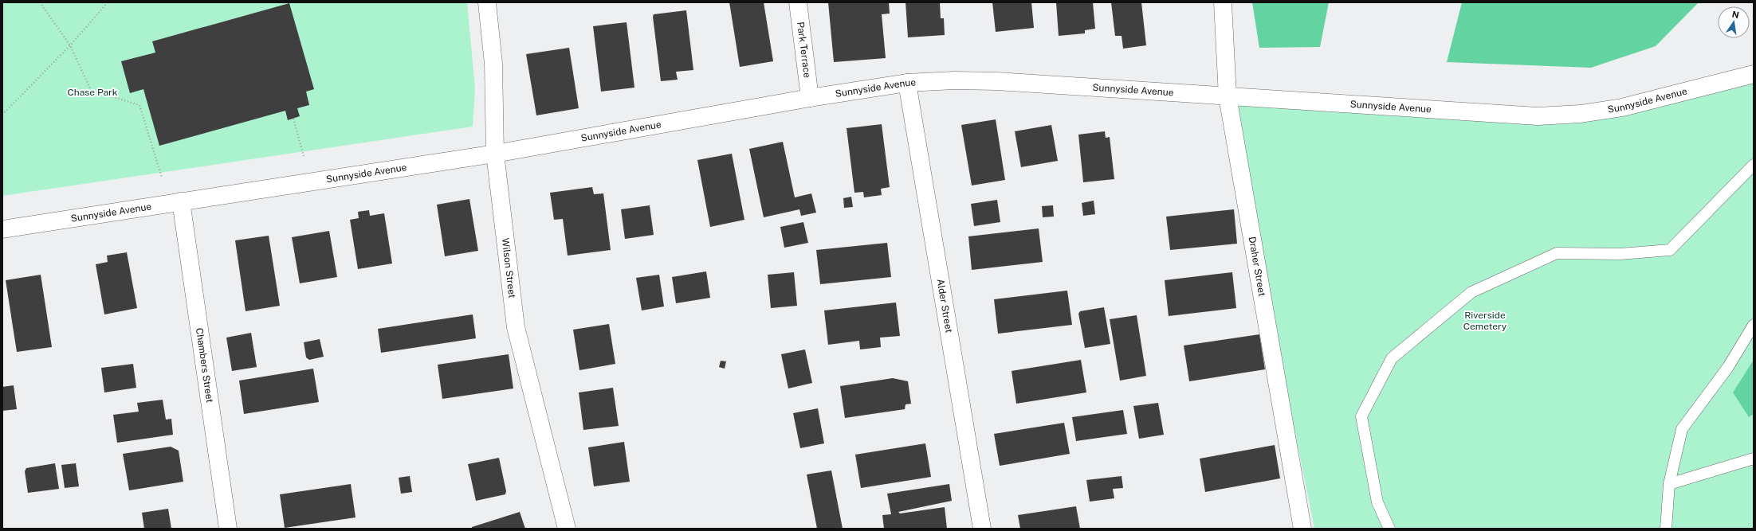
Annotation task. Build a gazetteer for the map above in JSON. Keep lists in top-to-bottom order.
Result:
{
  "streets": {
    "street": [
      "Park Terrace",
      "Sunnyside Avenue",
      "Draher Street",
      "Wilson Street",
      "Alder Street",
      "Chambers Street"
    ]
  },
  "crossings": [
    ["Park Terrace", "Sunnyside Avenue"],
    ["Sunnyside Avenue", "Draher Street"],
    ["Sunnyside Avenue", "Wilson Street"],
    ["Sunnyside Avenue", "Alder Street"],
    ["Sunnyside Avenue", "Chambers Street"]
  ],
  "parks": ["Chase Park", "Riverside Cemetery"],
  "north": "top"
}
